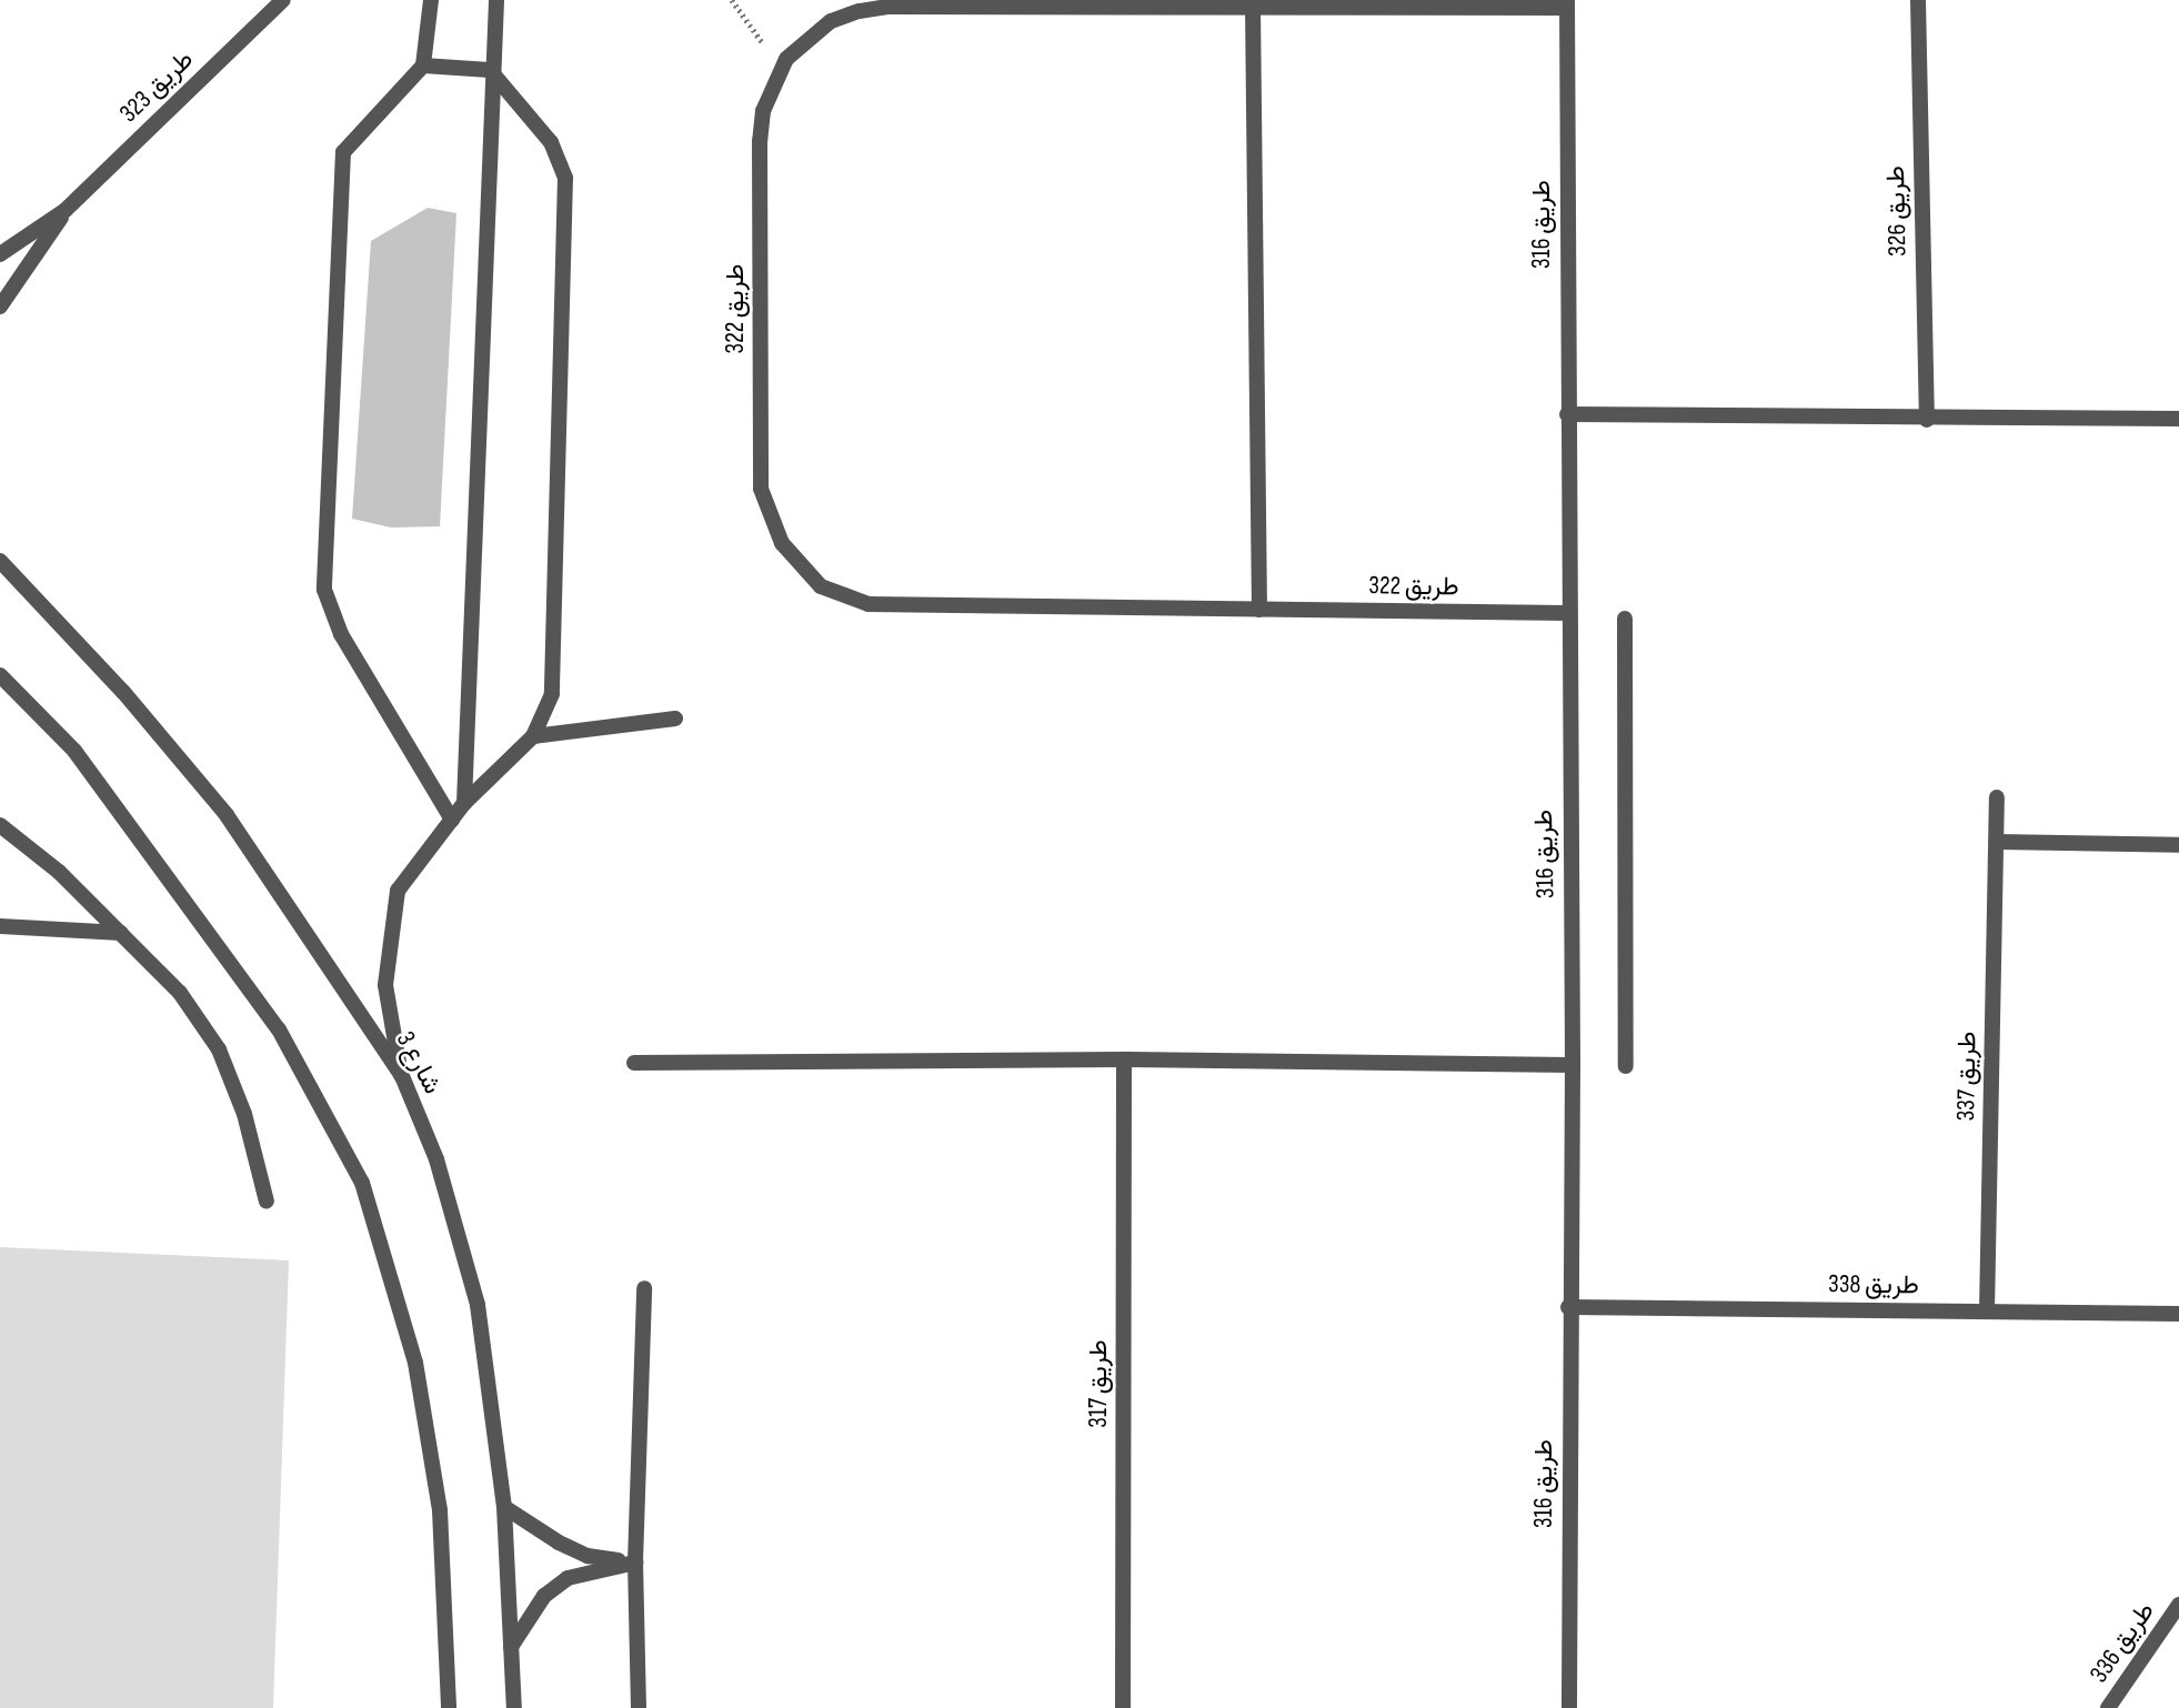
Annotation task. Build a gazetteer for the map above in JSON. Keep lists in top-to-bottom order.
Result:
{
  "streets": {
    "street": [
      "طريق 323",
      "طريق 326",
      "طريق 316",
      "طريق 322",
      "شارع 3",
      "طريق 337",
      "طريق 338",
      "طريق 317",
      "طريق 336"
    ]
  },
  "crossings": [
    ["طريق 316", "طريق 322"],
    ["طريق 316", "طريق 338"],
    ["طريق 337", "طريق 338"]
  ]
}
